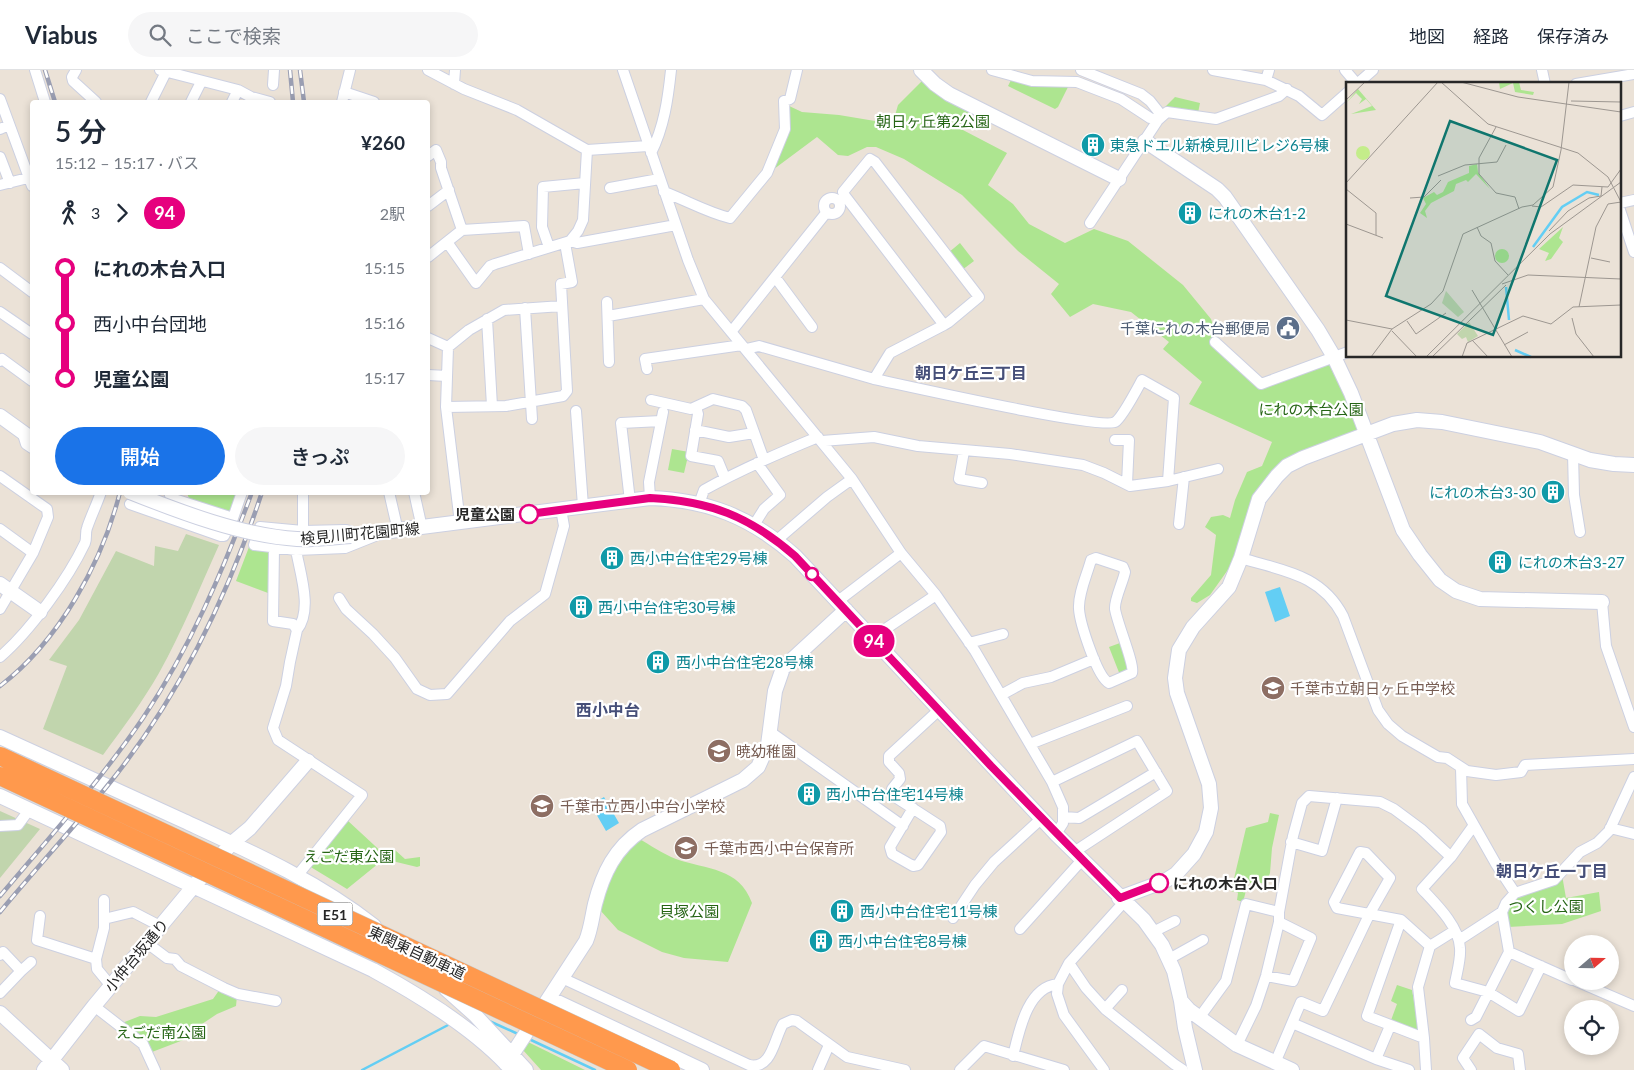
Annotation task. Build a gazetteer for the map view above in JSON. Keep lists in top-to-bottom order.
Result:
{
  "streets": {
    "highway": ["E51", "東関東自動車道"],
    "street": ["検見川町花園町線", "小仲台坂通り"]
  },
  "districts": ["朝日ケ丘三丁目", "西小中台", "朝日ケ丘一丁目"],
  "parks": [
    "朝日ヶ丘第2公園",
    "にれの木台公園",
    "えごだ東公園",
    "つくし公園",
    "貝塚公園",
    "えごだ南公園"
  ],
  "places": {
    "building": [
      "東急ドエル新検見川ビレジ6号棟",
      "にれの木台1-2",
      "にれの木台3-30",
      "西小中台住宅29号棟",
      "にれの木台3-27",
      "西小中台住宅30号棟",
      "西小中台住宅28号棟",
      "西小中台住宅14号棟",
      "西小中台住宅11号棟",
      "西小中台住宅8号棟"
    ],
    "public building": ["千葉にれの木台郵便局"],
    "other": ["児童公園", "にれの木台入口"],
    "school or university": [
      "千葉市立朝日ヶ丘中学校",
      "暁幼稚園",
      "千葉市立西小中台小学校",
      "千葉市西小中台保育所"
    ]
  },
  "lines": ["bus line 94"],
  "north": "right",
  "page": {
    "header": "Viabus",
    "search": "ここで検索",
    "nav": ["地図", "経路", "保存済み"],
    "on_map": "94",
    "heading": ["5 分", "15:12 – 15:17 · バス", "¥260"],
    "legs": ["3", "94", "2駅"],
    "list": [
      {
        "name": "にれの木台入口",
        "value": "15:15"
      },
      {
        "name": "西小中台団地",
        "value": "15:16"
      },
      {
        "name": "児童公園",
        "value": "15:17"
      }
    ],
    "buttons": ["開始", "きっぷ"]
  }
}
